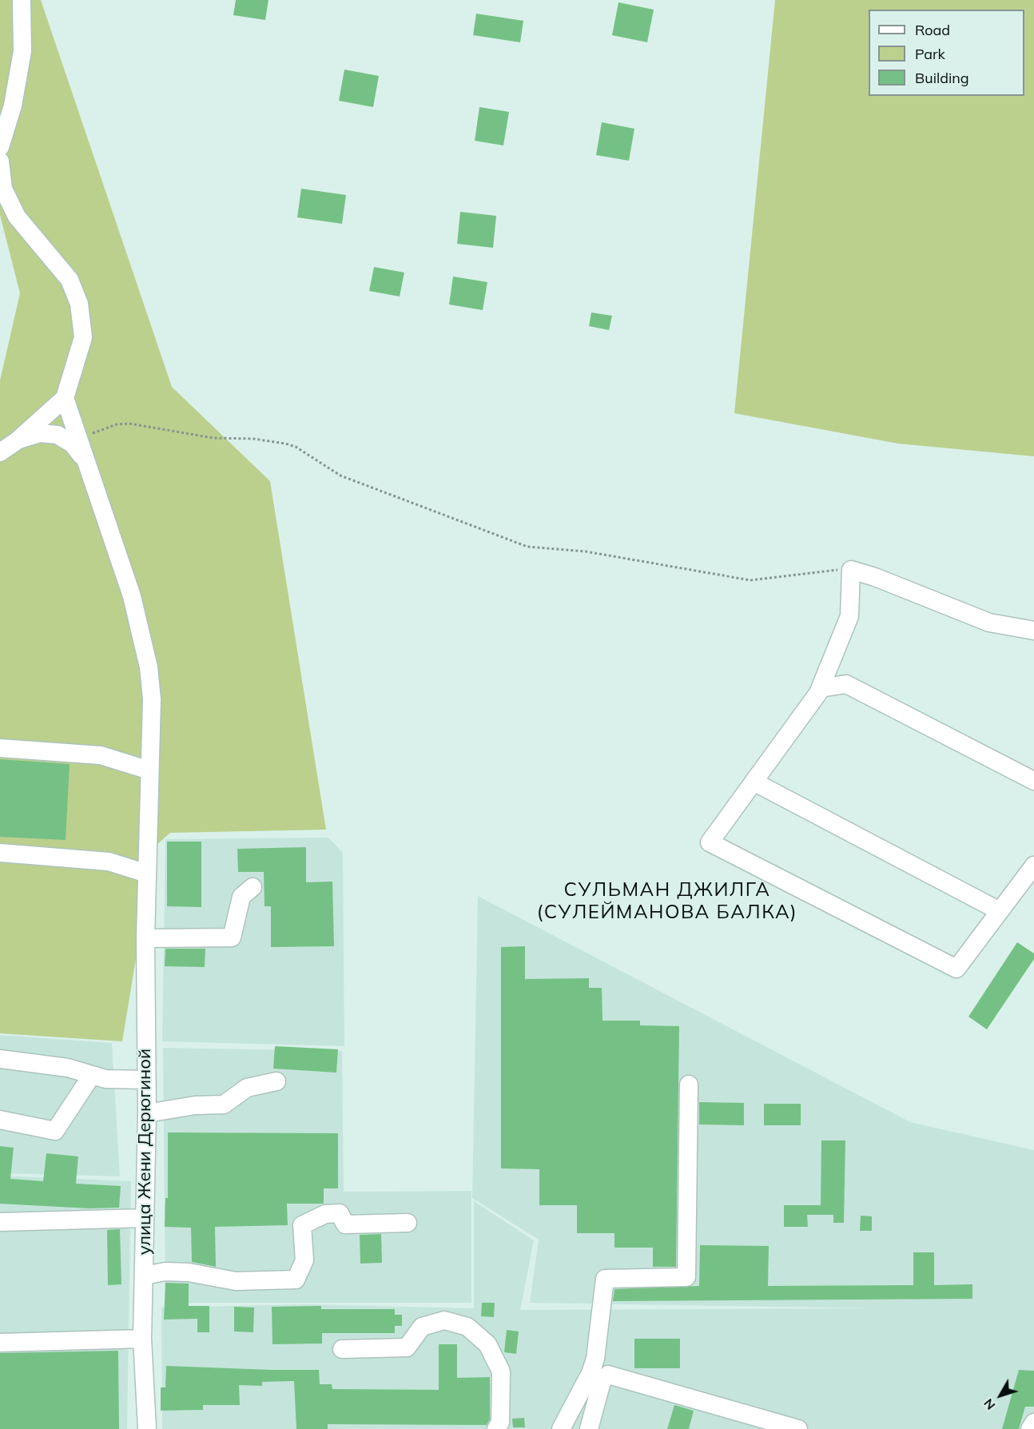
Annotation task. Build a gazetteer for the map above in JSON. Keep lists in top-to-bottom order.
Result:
{
  "streets": {
    "street": ["улица Жени Дерюгиной"]
  },
  "districts": ["СУЛЬМАН ДЖИЛГА (СУЛЕЙМАНОВА БАЛКА)"],
  "legend": ["Road", "Park", "Building"],
  "north": "bottom left"
}
